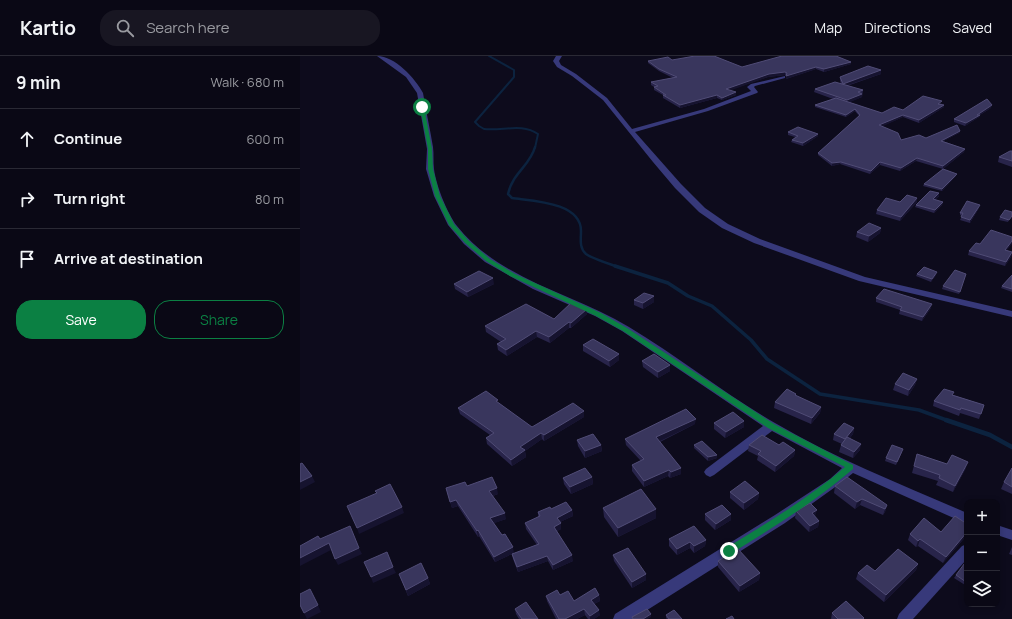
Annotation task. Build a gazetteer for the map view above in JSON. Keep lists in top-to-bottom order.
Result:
{
  "page": {
    "header": "Kartio",
    "search": "Search here",
    "nav": ["Map", "Directions", "Saved"],
    "heading": ["9 min", "Walk · 680 m"],
    "list": [
      ["Continue", "600 m"],
      ["Turn right", "80 m"],
      "Arrive at destination"
    ],
    "buttons": ["Save", "Share"],
    "map_buttons": ["+", "−"]
  }
}
